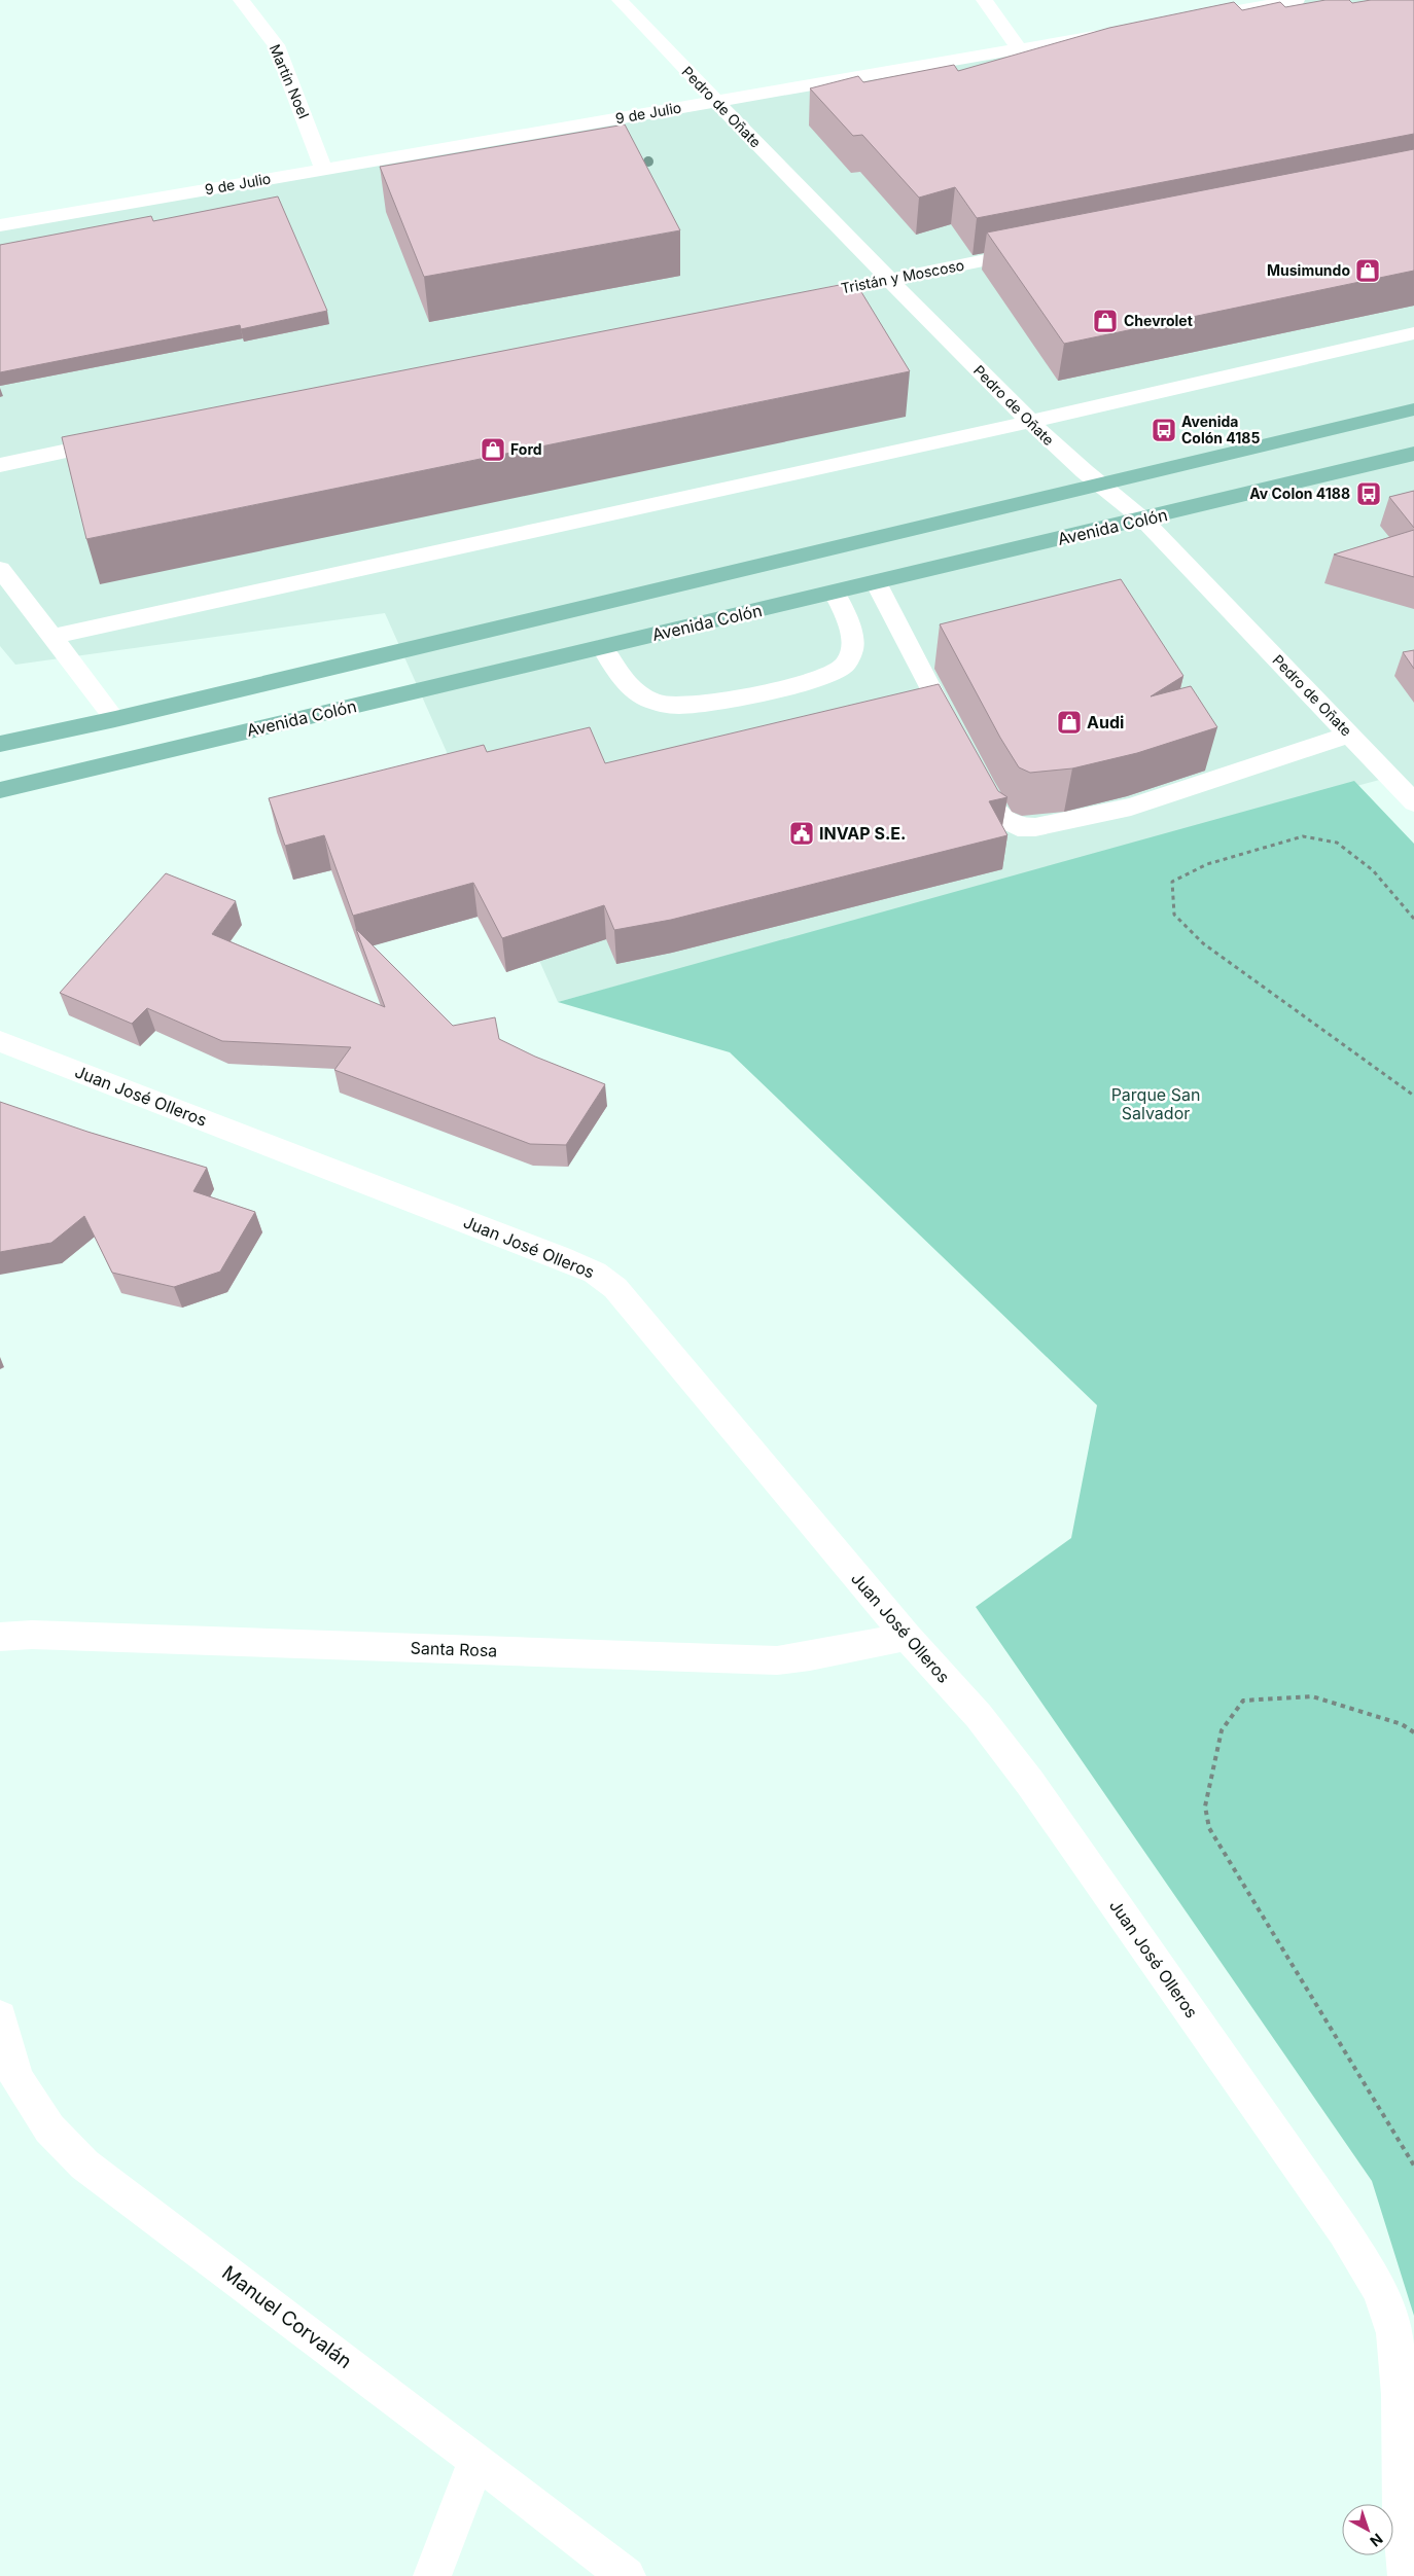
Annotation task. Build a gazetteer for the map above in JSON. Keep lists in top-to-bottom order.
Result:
{
  "streets": {
    "main road": ["Avenida Colón"],
    "street": [
      "Martín Noel",
      "Pedro de Oñate",
      "9 de Julio",
      "Tristán y Moscoso",
      "Juan José Olleros",
      "Santa Rosa",
      "Manuel Corvalán"
    ]
  },
  "crossings": [
    ["Martín Noel", "9 de Julio"],
    ["Pedro de Oñate", "9 de Julio"],
    ["Pedro de Oñate", "Tristán y Moscoso"],
    ["Pedro de Oñate", "Avenida Colón"],
    ["Juan José Olleros", "Santa Rosa"]
  ],
  "parks": ["Parque San Salvador"],
  "places": {
    "shop": [
      "Musimundo",
      "Chevrolet",
      "Ford",
      "Audi"
    ],
    "bus stop": ["Avenida Colón 4185", "Av Colon 4188"],
    "public building": ["INVAP S.E."]
  },
  "north": "bottom right"
}
